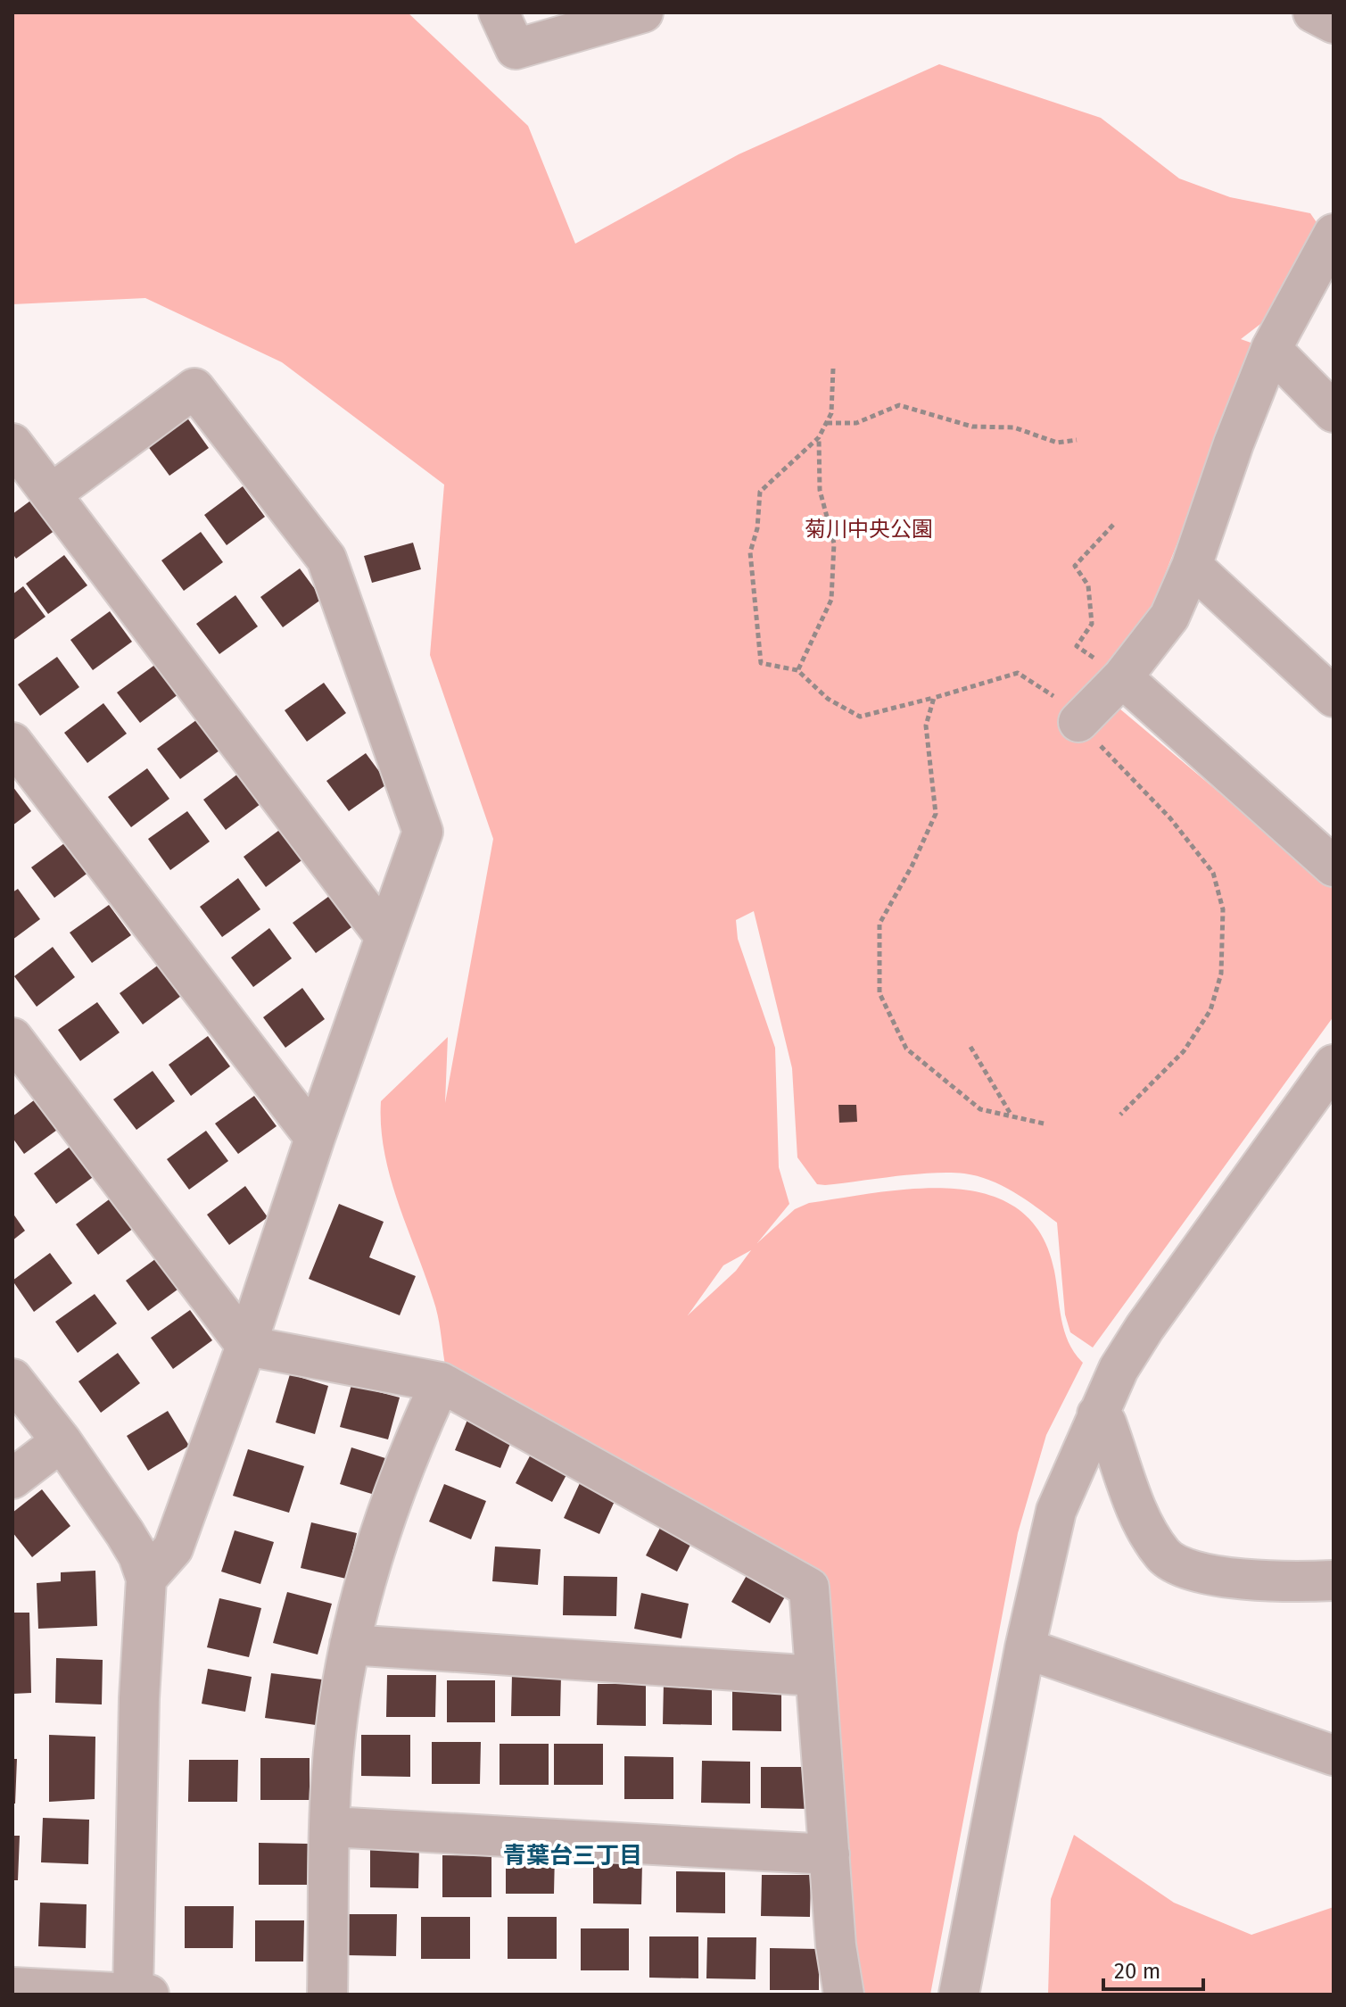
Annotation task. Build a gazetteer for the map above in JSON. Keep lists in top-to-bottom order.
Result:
{
  "districts": ["青葉台三丁目"],
  "parks": ["菊川中央公園"],
  "scale_bar": "20 m"
}
